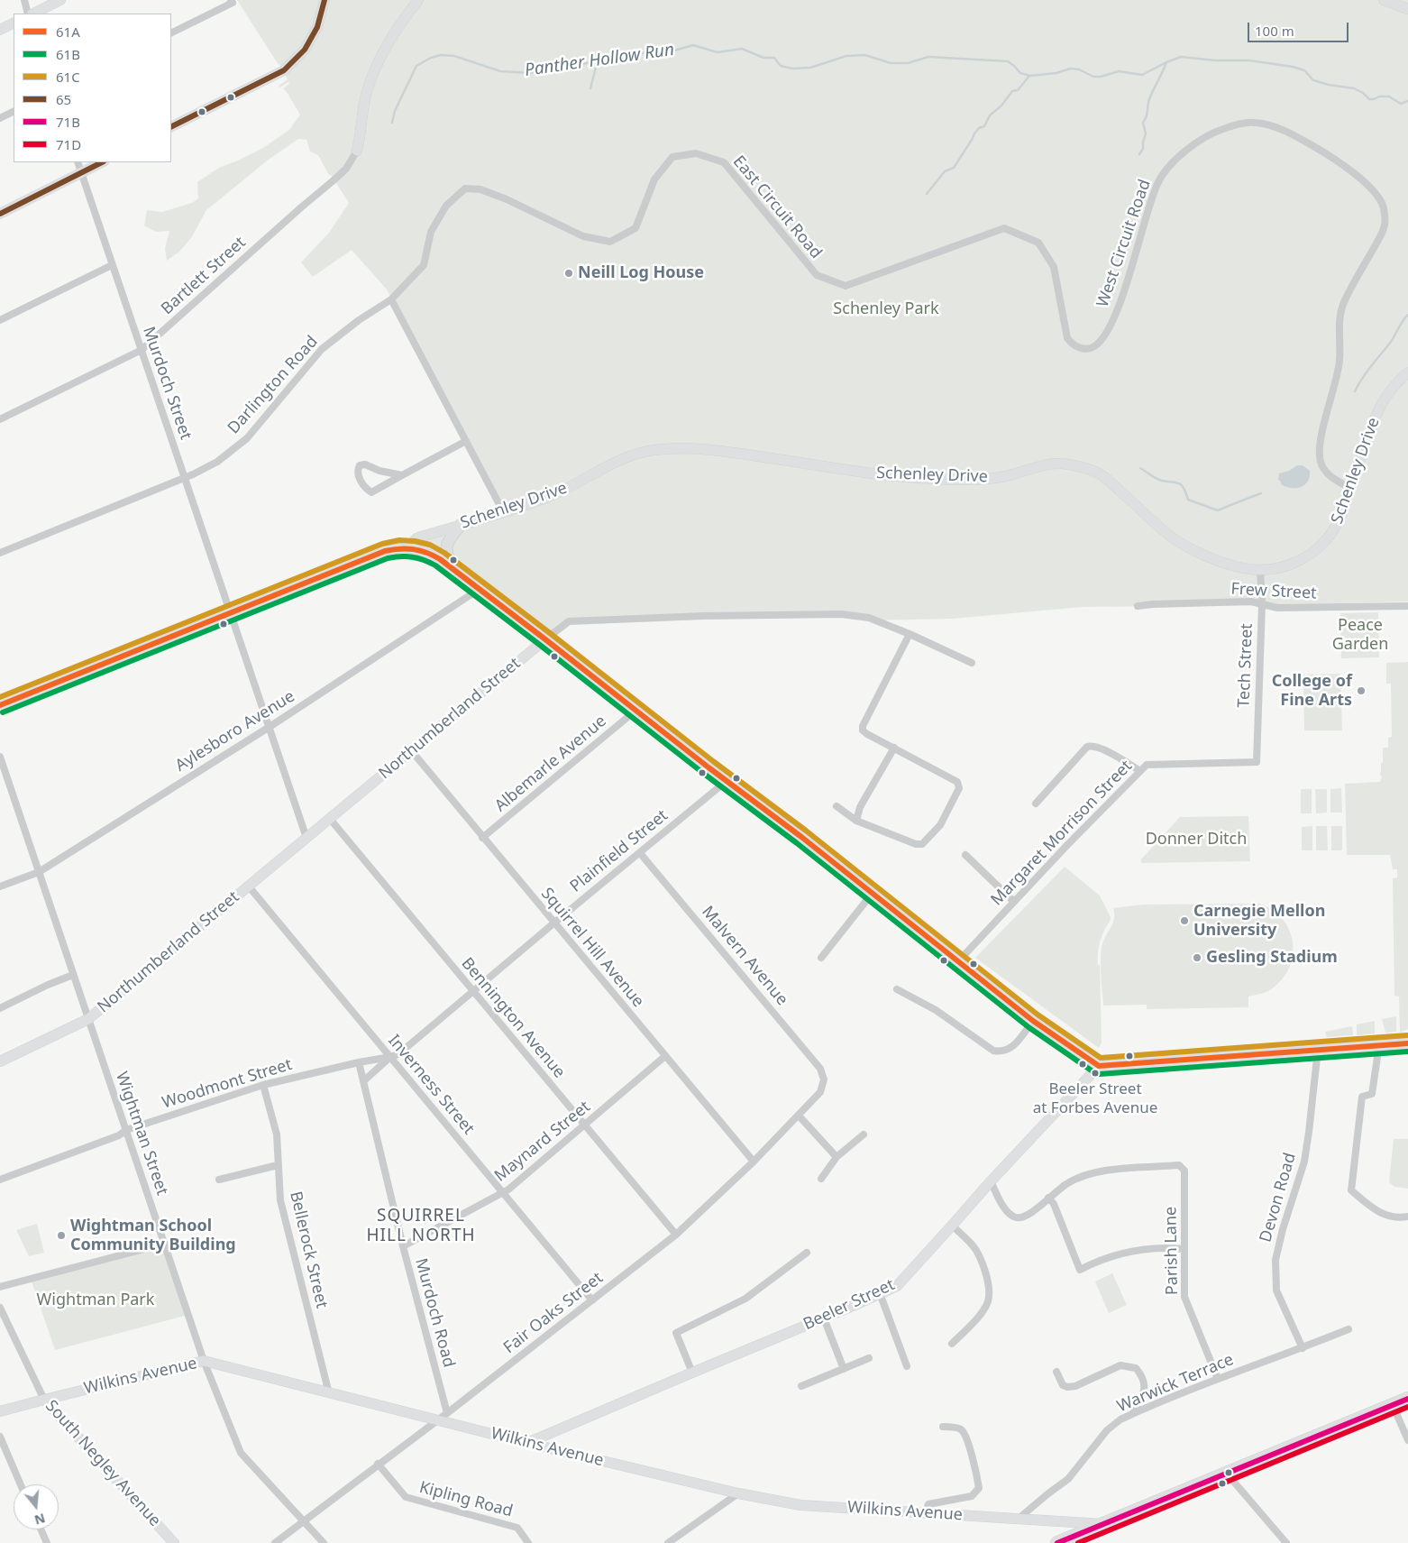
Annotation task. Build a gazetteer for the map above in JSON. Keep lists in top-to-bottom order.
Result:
{
  "streets": {
    "street": [
      "East Circuit Road",
      "West Circuit Road",
      "Bartlett Street",
      "Murdoch Street",
      "Darlington Road",
      "Schenley Drive",
      "Frew Street",
      "Tech Street",
      "Northumberland Street",
      "Aylesboro Avenue",
      "Albemarle Avenue",
      "Margaret Morrison Street",
      "Plainfield Street",
      "Squirrel Hill Avenue",
      "Malvern Avenue",
      "Bennington Avenue",
      "Woodmont Street",
      "Inverness Street",
      "Wightman Street",
      "Maynard Street",
      "Devon Road",
      "Bellerock Street",
      "Parish Lane",
      "Beeler Street",
      "Murdoch Road",
      "Fair Oaks Street",
      "Wilkins Avenue",
      "Warwick Terrace",
      "South Negley Avenue",
      "Kipling Road"
    ]
  },
  "crossings": [
    ["East Circuit Road", "West Circuit Road"],
    ["East Circuit Road", "Darlington Road"],
    ["West Circuit Road", "Schenley Drive"],
    ["Bartlett Street", "Murdoch Street"],
    ["Murdoch Street", "Darlington Road"],
    ["Schenley Drive", "Tech Street"],
    ["Frew Street", "Tech Street"],
    ["Tech Street", "Margaret Morrison Street"],
    ["Northumberland Street", "Squirrel Hill Avenue"],
    ["Northumberland Street", "Bennington Avenue"],
    ["Northumberland Street", "Inverness Street"],
    ["Northumberland Street", "Wightman Street"],
    ["Aylesboro Avenue", "Wightman Street"],
    ["Albemarle Avenue", "Squirrel Hill Avenue"],
    ["Plainfield Street", "Squirrel Hill Avenue"],
    ["Plainfield Street", "Malvern Avenue"],
    ["Plainfield Street", "Bennington Avenue"],
    ["Plainfield Street", "Woodmont Street"],
    ["Plainfield Street", "Inverness Street"],
    ["Plainfield Street", "Murdoch Road"],
    ["Squirrel Hill Avenue", "Maynard Street"],
    ["Squirrel Hill Avenue", "Fair Oaks Street"],
    ["Malvern Avenue", "Fair Oaks Street"],
    ["Bennington Avenue", "Maynard Street"],
    ["Bennington Avenue", "Fair Oaks Street"],
    ["Woodmont Street", "Inverness Street"],
    ["Woodmont Street", "Wightman Street"],
    ["Woodmont Street", "Bellerock Street"],
    ["Woodmont Street", "Murdoch Road"],
    ["Inverness Street", "Maynard Street"],
    ["Inverness Street", "Fair Oaks Street"],
    ["Wightman Street", "Fair Oaks Street"],
    ["Wightman Street", "Wilkins Avenue"],
    ["Maynard Street", "Murdoch Road"],
    ["Devon Road", "Warwick Terrace"],
    ["Bellerock Street", "Wilkins Avenue"],
    ["Parish Lane", "Warwick Terrace"],
    ["Beeler Street", "Wilkins Avenue"],
    ["Murdoch Road", "Fair Oaks Street"],
    ["Fair Oaks Street", "Wilkins Avenue"],
    ["Fair Oaks Street", "Kipling Road"],
    ["Wilkins Avenue", "Warwick Terrace"],
    ["Wilkins Avenue", "South Negley Avenue"]
  ],
  "districts": ["SQUIRREL HILL NORTH"],
  "water": ["Panther Hollow Run"],
  "parks": [
    "Schenley Park",
    "Peace Garden",
    "Donner Ditch",
    "Wightman Park"
  ],
  "places": [
    "Neill Log House",
    "College of Fine Arts",
    "Carnegie Mellon University",
    "Gesling Stadium",
    "Beeler Street at Forbes Avenue",
    "Wightman School Community Building"
  ],
  "lines": [
    "transit line 65",
    "transit line 61C",
    "transit line 61A",
    "transit line 61B",
    "transit line 71B",
    "transit line 71D"
  ],
  "legend": [
    "61A",
    "61B",
    "61C",
    "65",
    "71B",
    "71D"
  ],
  "scale_bar": "100 m",
  "north": "bottom"
}
